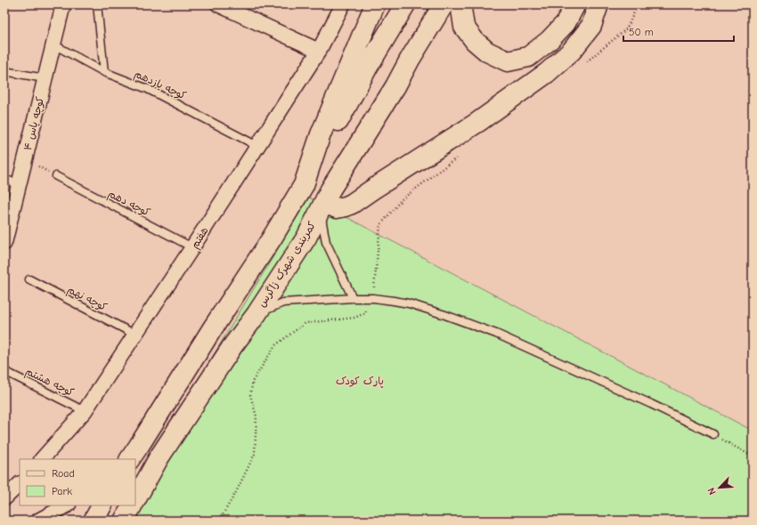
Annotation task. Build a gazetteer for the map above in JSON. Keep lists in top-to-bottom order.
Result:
{
  "streets": {
    "main road": ["کمربندی شهرک زاگرس"],
    "street": ["کوچه یاس ۴", "هفتم"],
    "lane": [
      "کوچه یازدهم",
      "کوچه دهم",
      "کوچه نهم",
      "کوچه هشتم"
    ]
  },
  "crossings": [
    ["کوچه یازدهم", "کوچه یاس ۴"],
    ["کوچه یازدهم", "هفتم"],
    ["کوچه دهم", "هفتم"],
    ["هفتم", "کوچه نهم"],
    ["هفتم", "کوچه هشتم"]
  ],
  "parks": ["پارک کودک"],
  "legend": ["Road", "Park"],
  "scale_bar": "50 m",
  "north": "bottom left"
}
